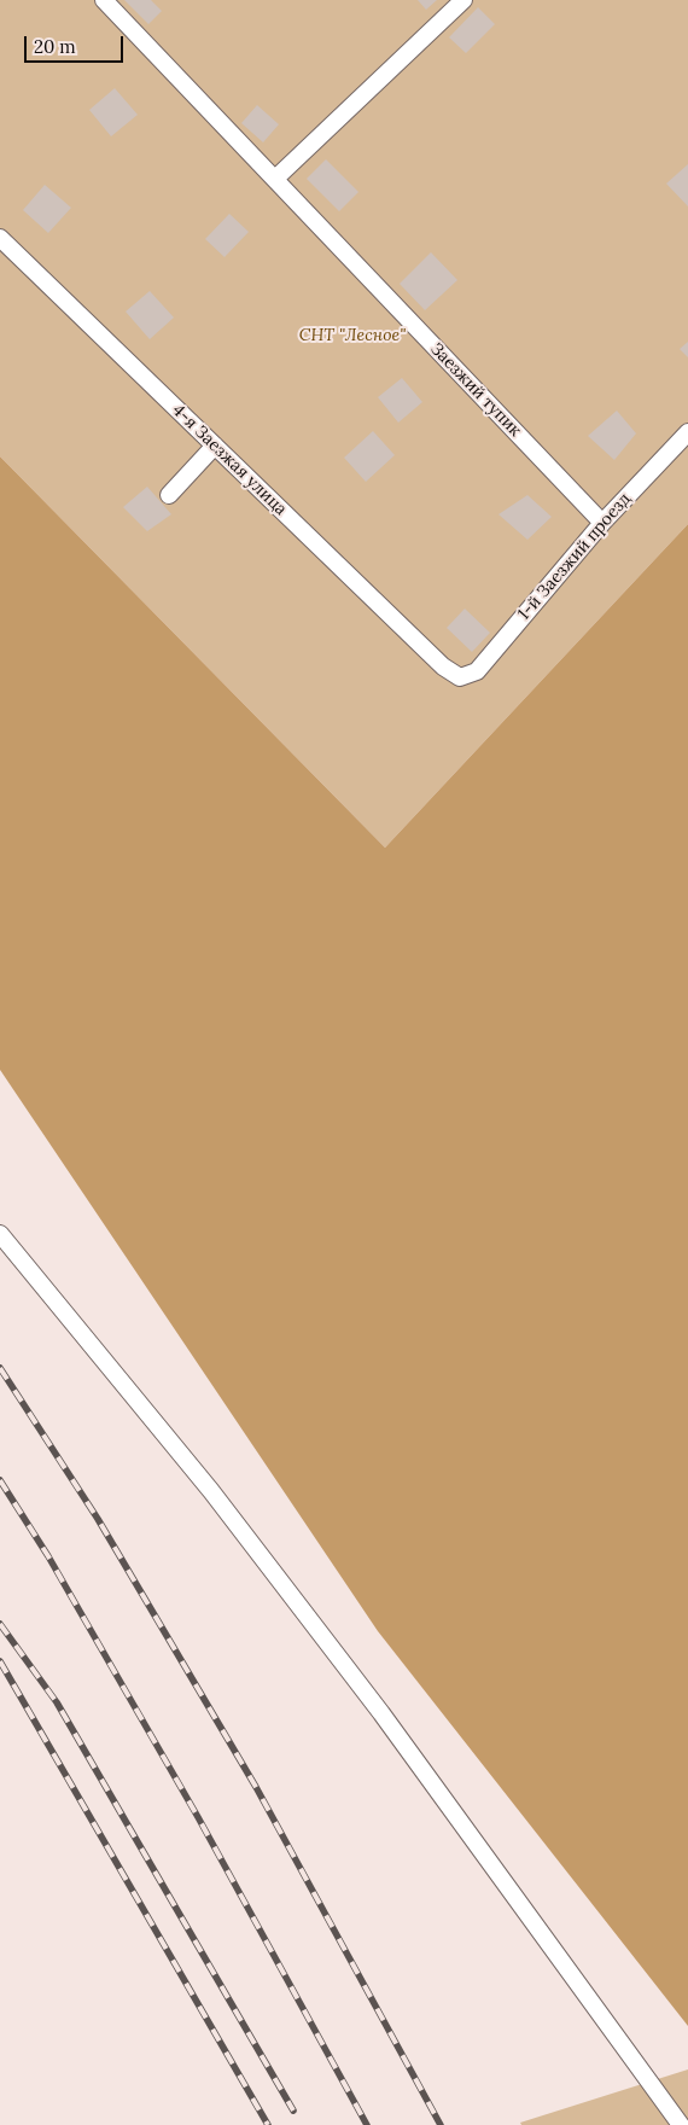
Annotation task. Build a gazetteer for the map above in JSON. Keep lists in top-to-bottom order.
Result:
{
  "streets": {
    "lane": ["Заезжий тупик", "4-я Заезжая улица", "1-й Заезжий проезд"]
  },
  "crossings": [
    ["Заезжий тупик", "1-й Заезжий проезд"],
    ["4-я Заезжая улица", "1-й Заезжий проезд"]
  ],
  "parks": ["СНТ \"Лесное\""],
  "scale_bar": "20 m"
}
